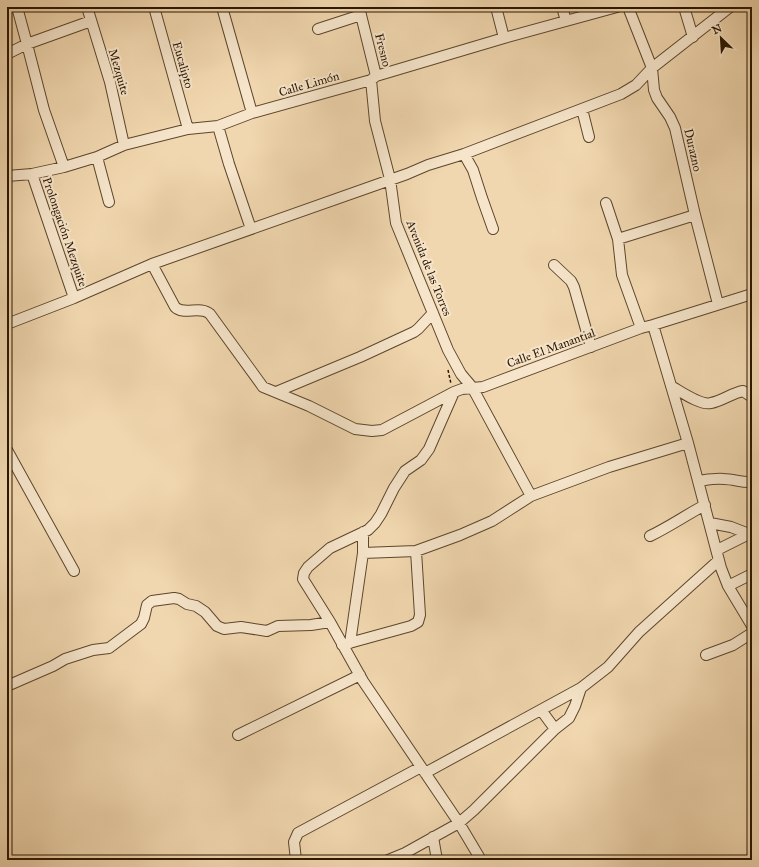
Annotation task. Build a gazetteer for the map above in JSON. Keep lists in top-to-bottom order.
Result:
{
  "streets": {
    "street": [
      "Fresno",
      "Eucalipto",
      "Mezquite",
      "Calle Limón",
      "Durazno",
      "Prolongación Mezquite",
      "Avenida de las Torres",
      "Calle El Manantial"
    ]
  },
  "crossings": [
    ["Fresno", "Calle Limón"],
    ["Fresno", "Avenida de las Torres"],
    ["Eucalipto", "Calle Limón"],
    ["Mezquite", "Calle Limón"],
    ["Calle Limón", "Prolongación Mezquite"],
    ["Calle Limón", "Avenida de las Torres"],
    ["Durazno", "Calle El Manantial"],
    ["Avenida de las Torres", "Calle El Manantial"]
  ],
  "north": "top left"
}
